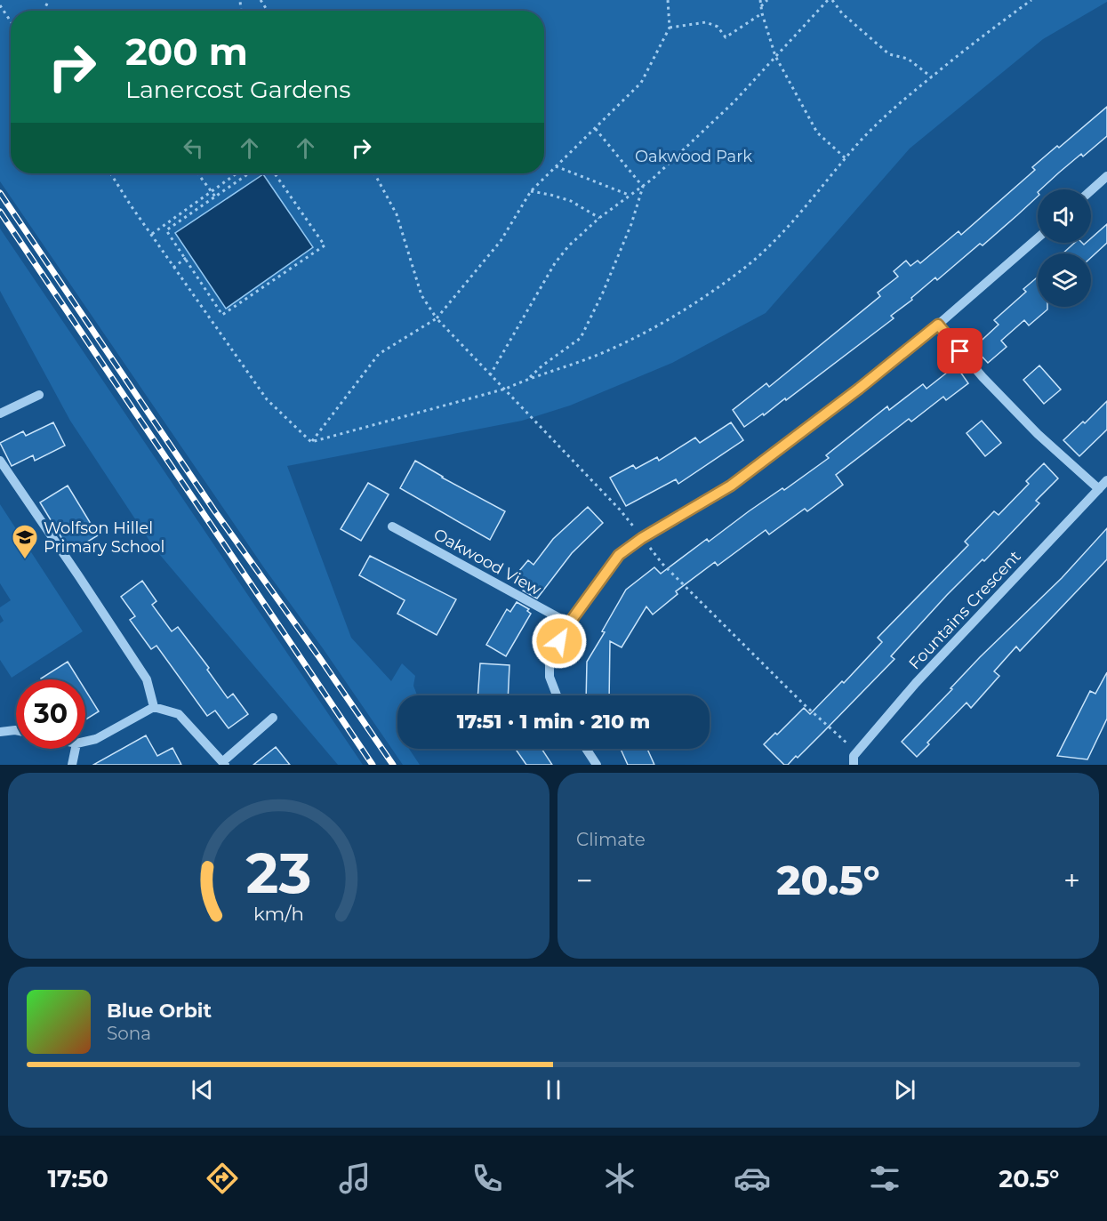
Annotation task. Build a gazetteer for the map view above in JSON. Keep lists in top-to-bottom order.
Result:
{
  "streets": {
    "street": ["Oakwood View", "Fountains Crescent"]
  },
  "parks": ["Oakwood Park"],
  "places": {
    "school or university": ["Wolfson Hillel Primary School"]
  },
  "page": {
    "turn": ["200 m", "Lanercost Gardens"],
    "limit": "30",
    "trip": "17:51 · 1 min · 210 m",
    "tile": "Climate",
    "heat": ["−", "20.5°", "+"],
    "song": ["Blue Orbit", "Sona"],
    "tabs": ["17:50", "20.5°"],
    "gauge": ["23", "km/h"]
  }
}
